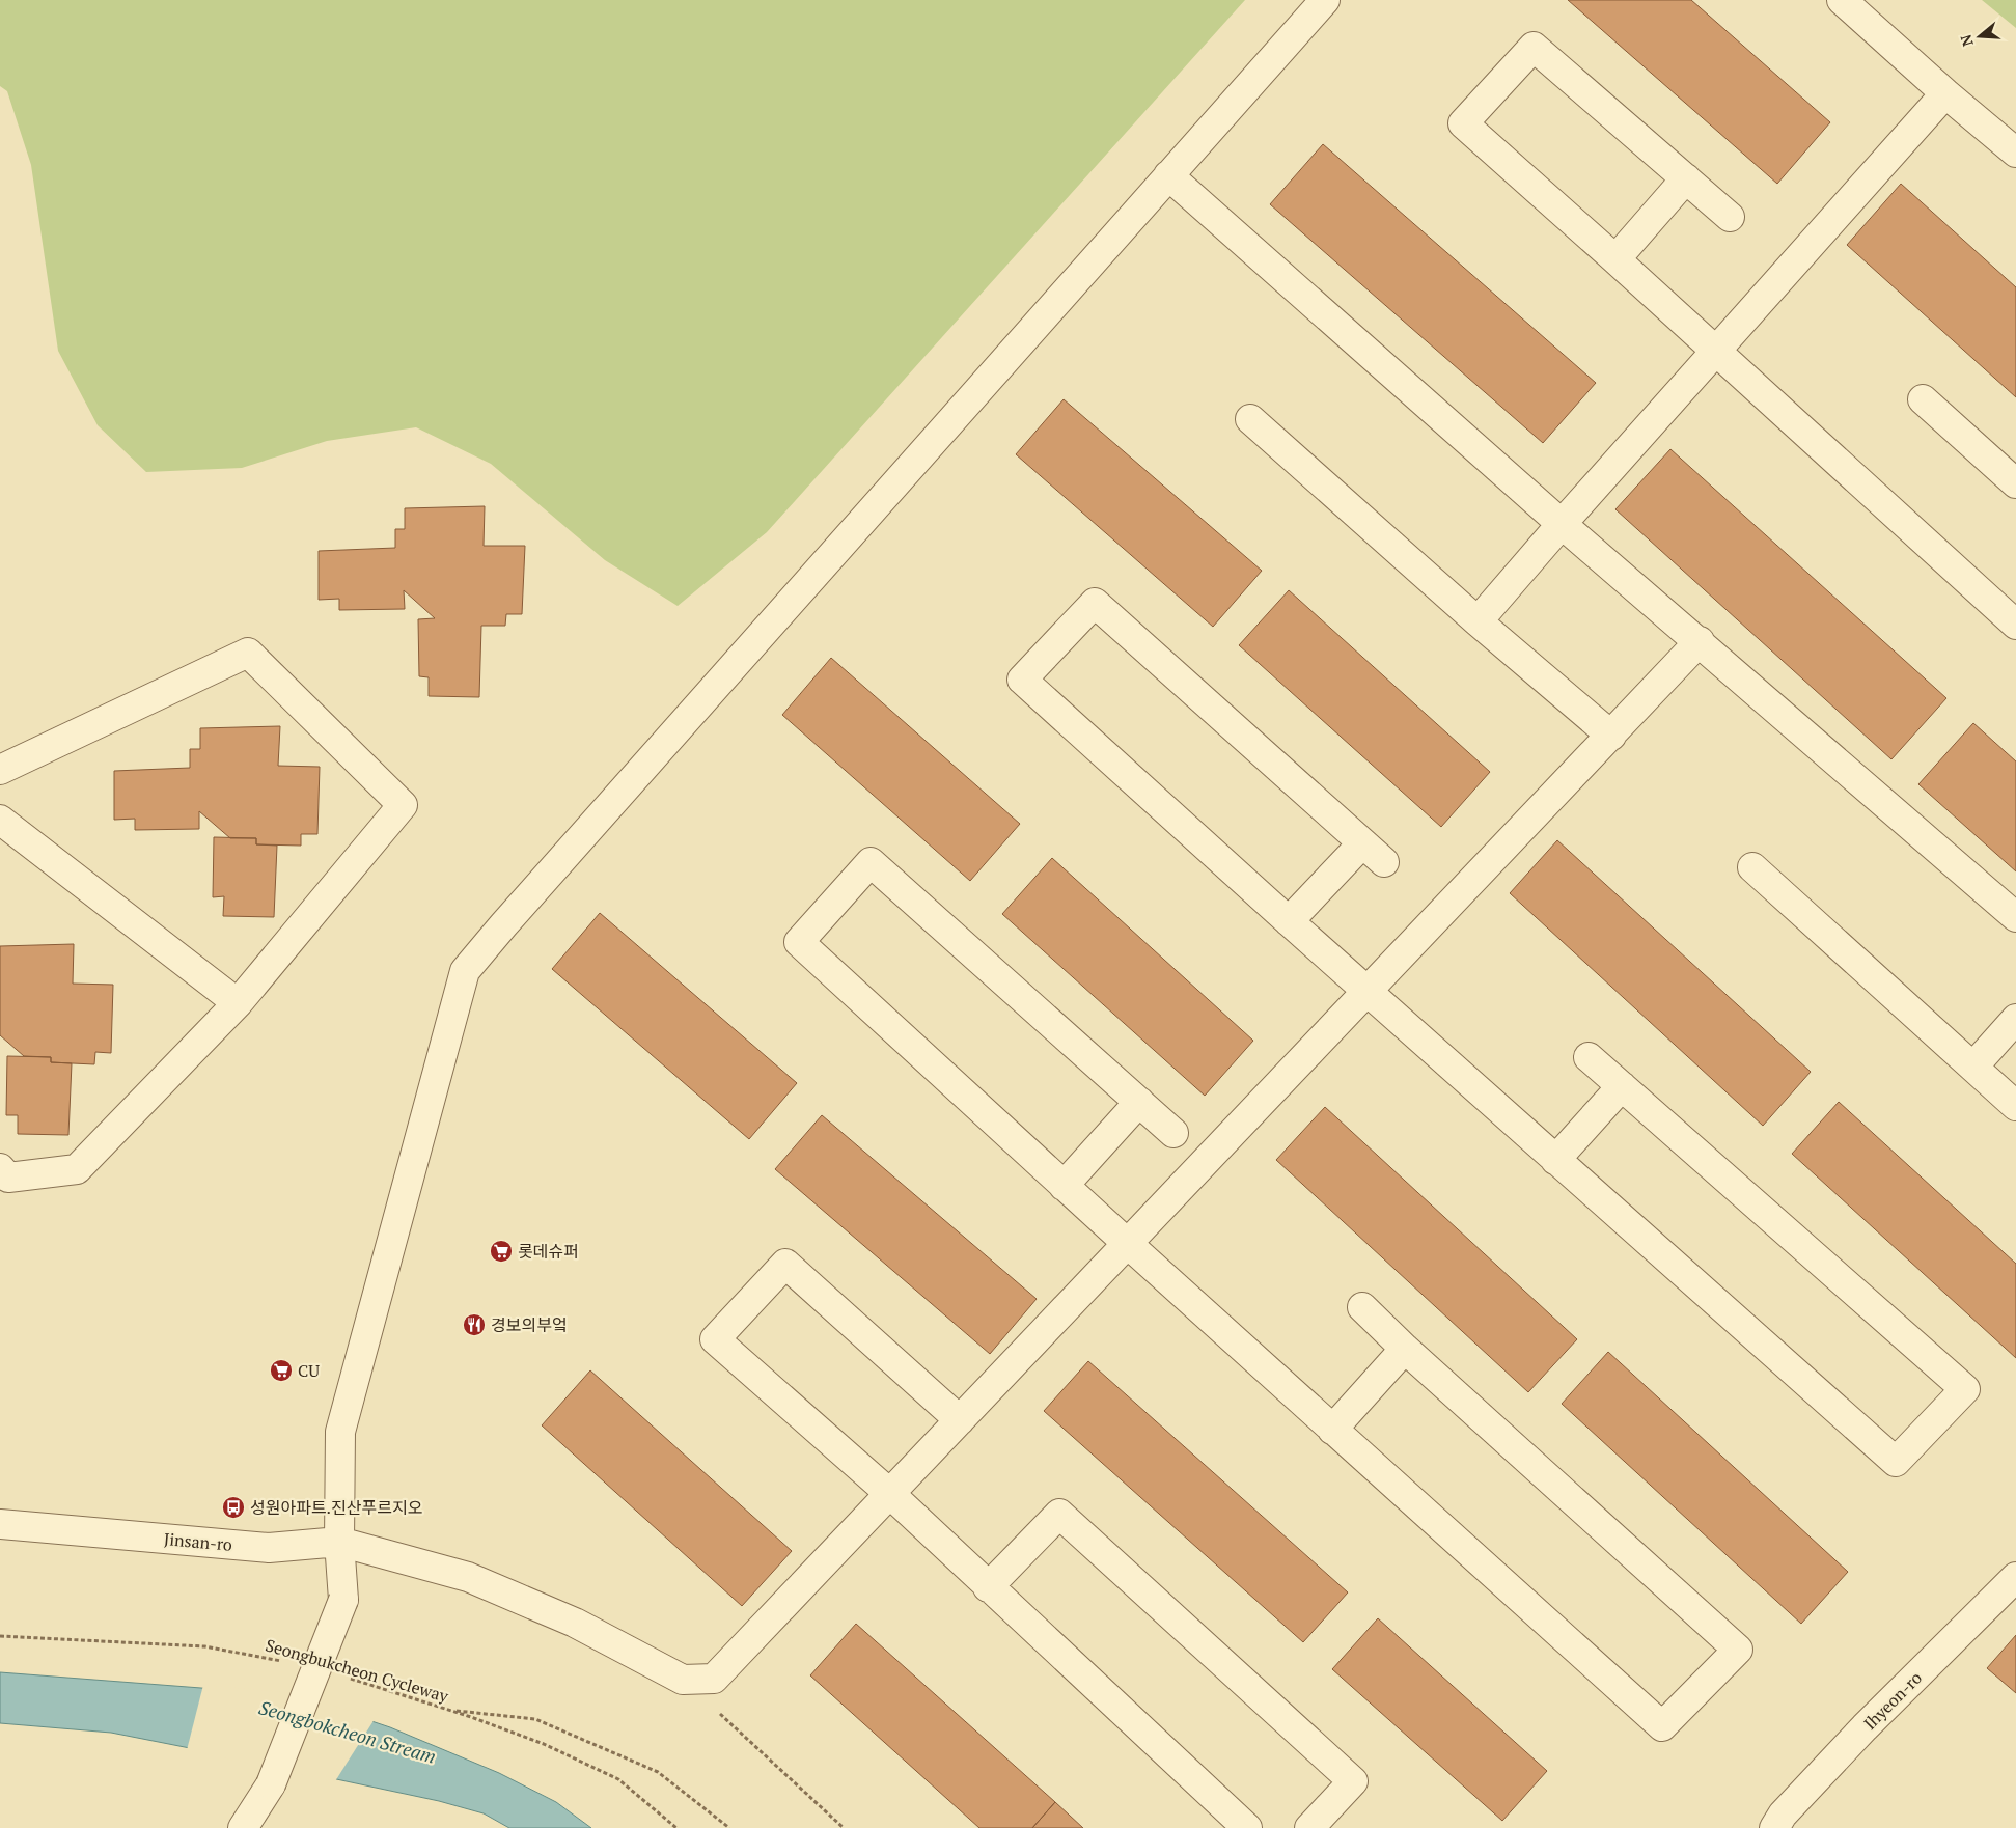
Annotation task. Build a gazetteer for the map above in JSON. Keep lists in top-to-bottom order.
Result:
{
  "streets": {
    "street": ["Jinsan-ro", "Ihyeon-ro"],
    "path": ["Seongbukcheon Cycleway"]
  },
  "water": ["Seongbokcheon Stream"],
  "places": {
    "supermarket": ["롯데슈퍼", "CU"],
    "restaurant": ["경보의부엌"],
    "bus stop": ["성원아파트.진산푸르지오"]
  },
  "north": "left"
}
